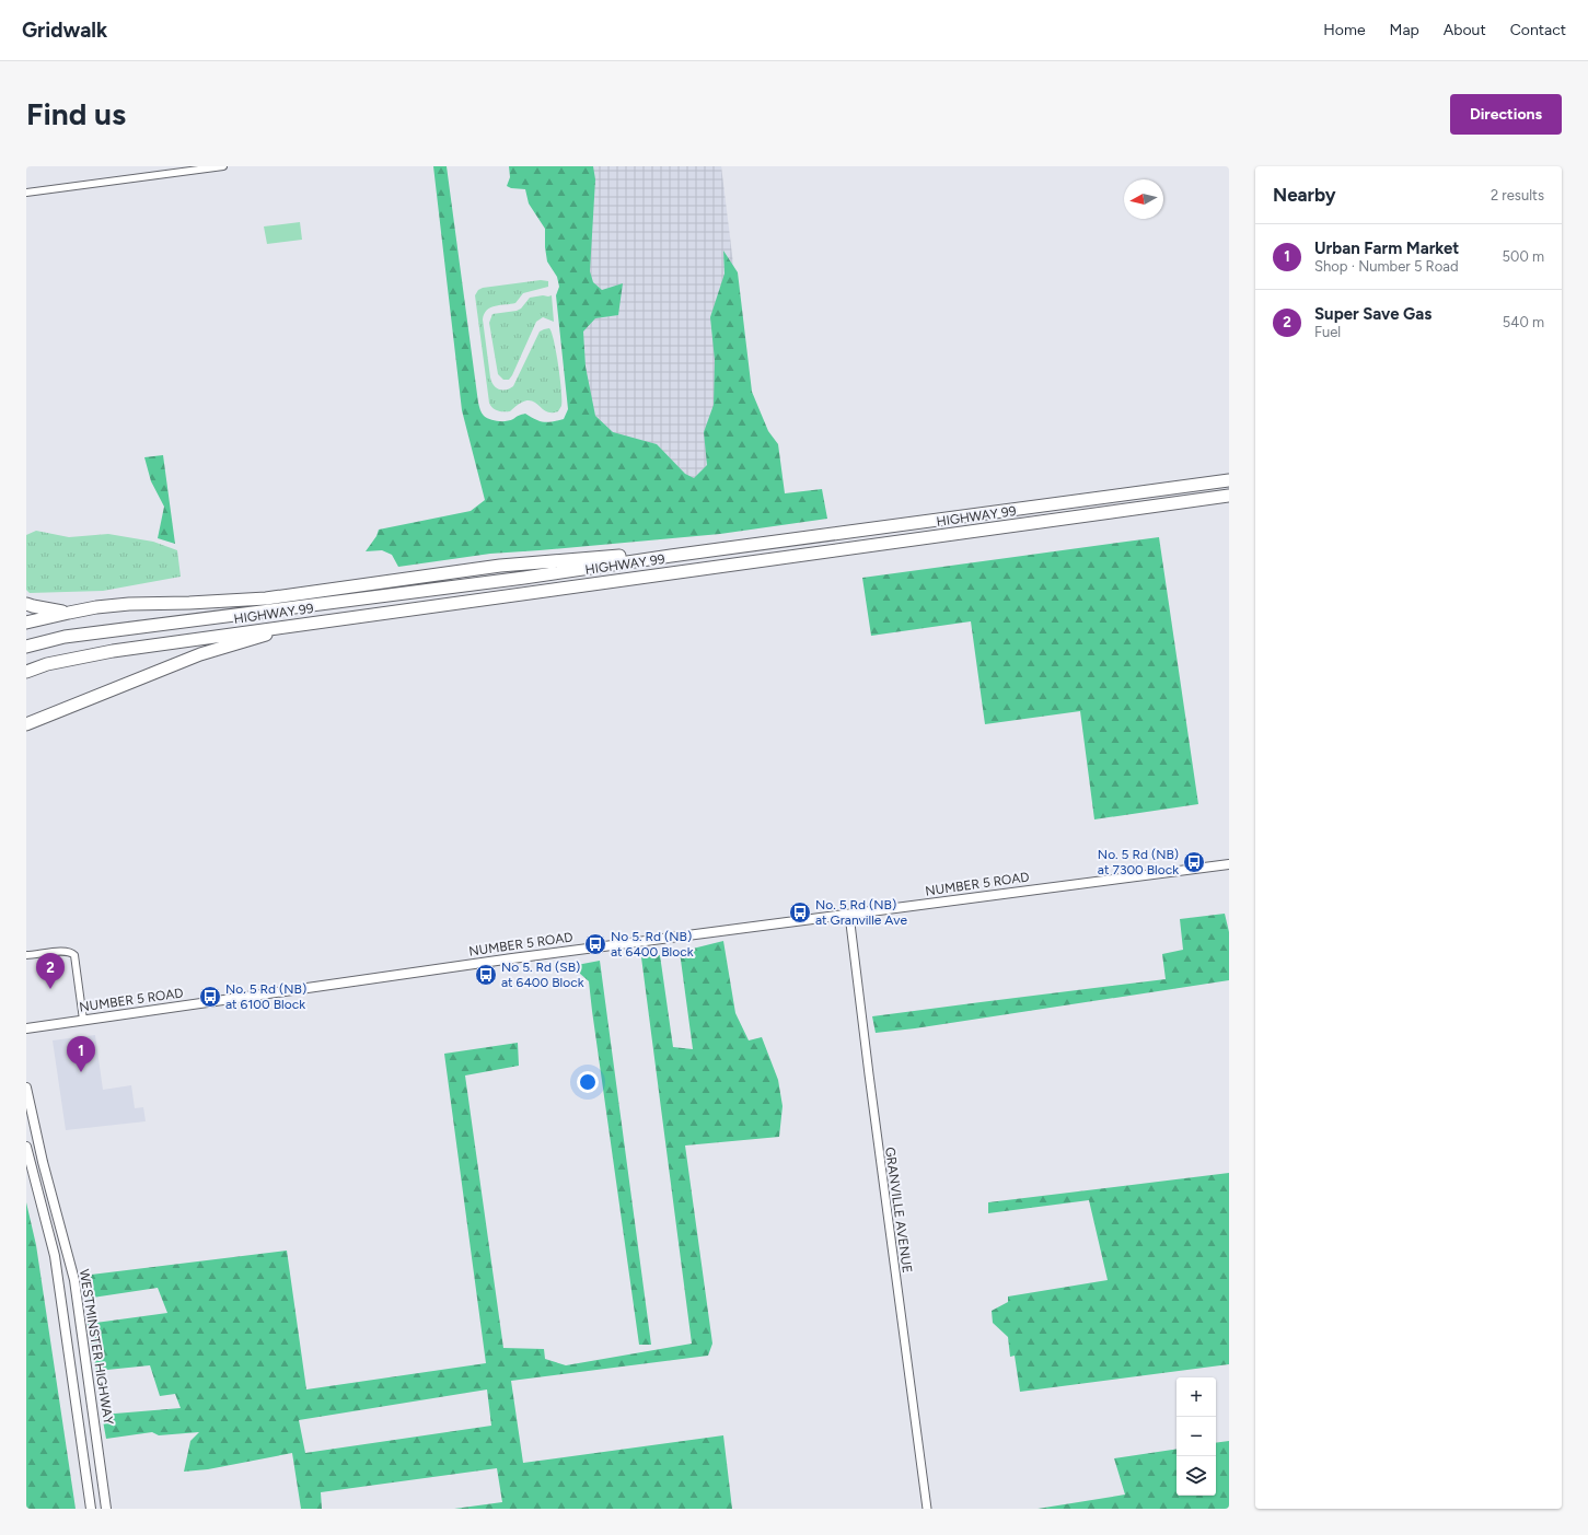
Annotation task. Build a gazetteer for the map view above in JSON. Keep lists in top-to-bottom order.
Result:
{
  "streets": {
    "highway": ["HIGHWAY 99"],
    "main road": ["NUMBER 5 ROAD", "WESTMINSTER HIGHWAY"],
    "street": ["GRANVILLE AVENUE"]
  },
  "crossings": [
    ["NUMBER 5 ROAD", "GRANVILLE AVENUE"]
  ],
  "places": {
    "bus stop": [
      "No. 5 Rd (NB) at 7300 Block",
      "No. 5 Rd (NB) at Granville Ave",
      "No 5. Rd (NB) at 6400 Block",
      "No 5. Rd (SB) at 6400 Block",
      "No. 5 Rd (NB) at 6100 Block"
    ]
  },
  "north": "left",
  "page": {
    "header": "Gridwalk",
    "nav": [
      "Home",
      "Map",
      "About",
      "Contact"
    ],
    "buttons": "Directions",
    "title": "Find us",
    "heading": ["Nearby", "2 results"],
    "list": [
      {
        "mark": "1",
        "name": "Urban Farm Market",
        "note": "Shop · Number 5 Road",
        "value": "500 m"
      },
      {
        "mark": "2",
        "name": "Super Save Gas",
        "note": "Fuel",
        "value": "540 m"
      }
    ],
    "pins": ["2", "1"],
    "map_buttons": ["+", "−"]
  }
}
